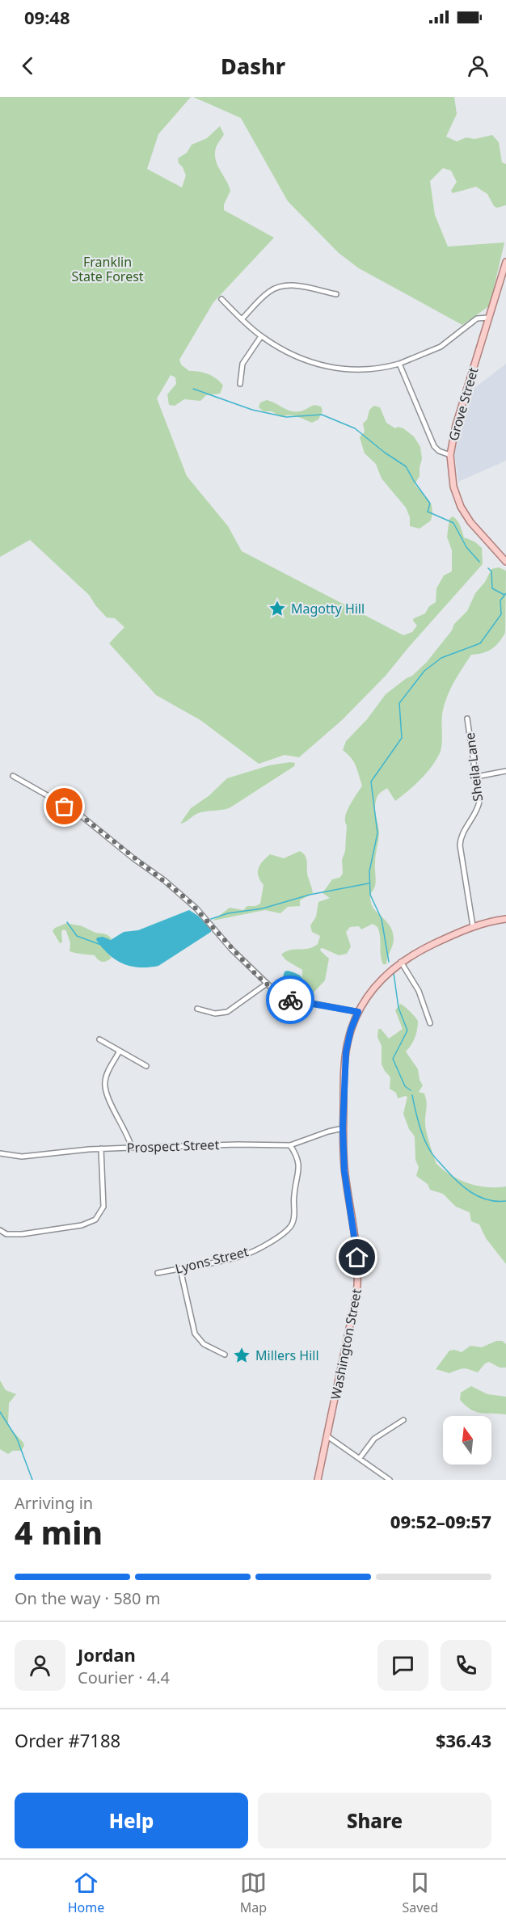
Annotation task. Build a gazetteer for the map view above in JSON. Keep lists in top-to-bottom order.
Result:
{
  "streets": {
    "main road": ["Grove Street", "Washington Street"],
    "street": ["Sheila Lane", "Prospect Street", "Lyons Street"]
  },
  "crossings": [
    ["Sheila Lane", "Washington Street"],
    ["Prospect Street", "Lyons Street"],
    ["Prospect Street", "Washington Street"]
  ],
  "parks": ["Franklin State Forest"],
  "places": {
    "place": ["Magotty Hill", "Millers Hill"]
  },
  "north": "top",
  "page": {
    "status": "09:48",
    "header": "Dashr",
    "heading": ["4 min", "Arriving in", "09:52–09:57"],
    "panel": [
      "Jordan",
      "Courier · 4.4",
      "Order #7188",
      "$36.43"
    ],
    "bar": "On the way · 580 m",
    "buttons": ["Help", "Share"],
    "tabs": ["Home", "Map", "Saved"]
  }
}
